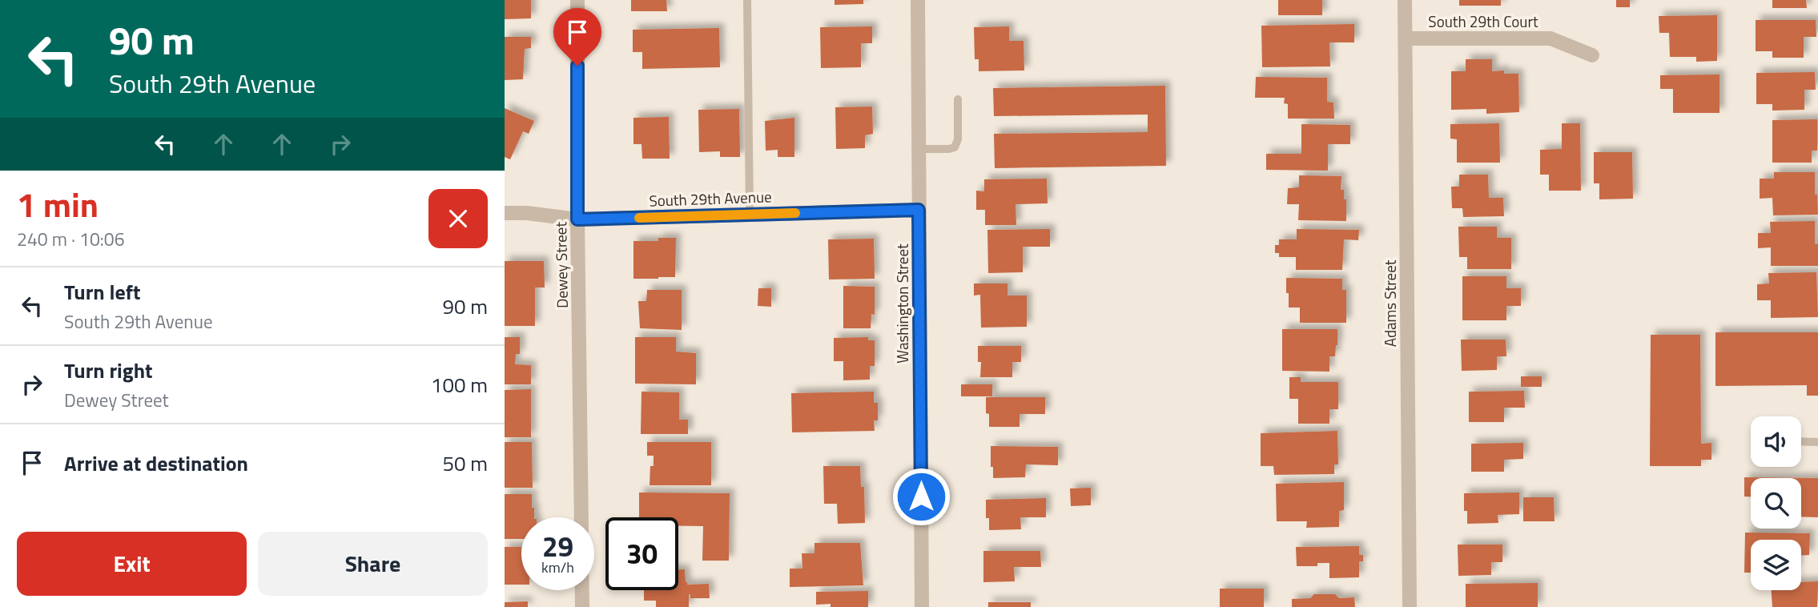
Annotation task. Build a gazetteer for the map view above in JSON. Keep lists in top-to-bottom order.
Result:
{
  "streets": {
    "street": [
      "South 29th Court",
      "South 29th Avenue",
      "Dewey Street",
      "Washington Street",
      "Adams Street"
    ]
  },
  "crossings": [
    ["South 29th Court", "Adams Street"],
    ["South 29th Avenue", "Dewey Street"],
    ["South 29th Avenue", "Washington Street"]
  ],
  "page": {
    "turn": ["90 m", "South 29th Avenue"],
    "heading": ["1 min", "240 m · 10:06"],
    "list": [
      {
        "name": "Turn left",
        "note": "South 29th Avenue",
        "value": "90 m"
      },
      {
        "name": "Turn right",
        "note": "Dewey Street",
        "value": "100 m"
      },
      {
        "name": "Arrive at destination",
        "value": "50 m"
      }
    ],
    "speed": "29 km/h",
    "limit": "30",
    "buttons": ["Exit", "Share"]
  }
}
